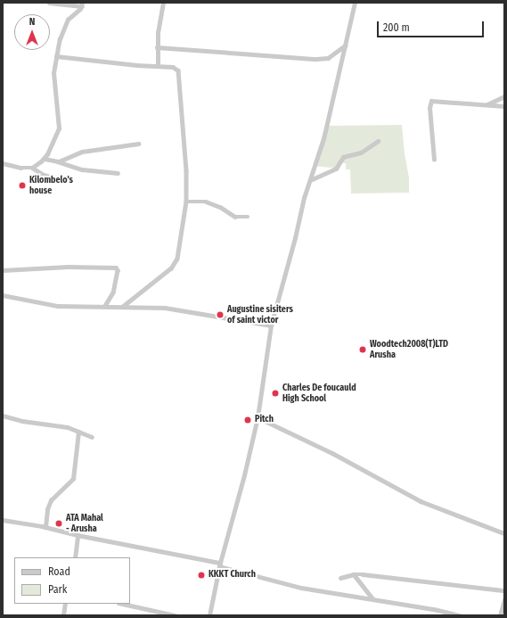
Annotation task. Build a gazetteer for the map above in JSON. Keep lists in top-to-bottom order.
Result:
{
  "places": [
    "Kilombelo's house",
    "Augustine sisiters of saint victor",
    "Woodtech2008(T)LTD Arusha",
    "Charles De foucauld High School",
    "Pitch",
    "ATA Mahal - Arusha",
    "KKKT Church"
  ],
  "legend": ["Road", "Park"],
  "scale_bar": "200 m",
  "north": "top"
}
